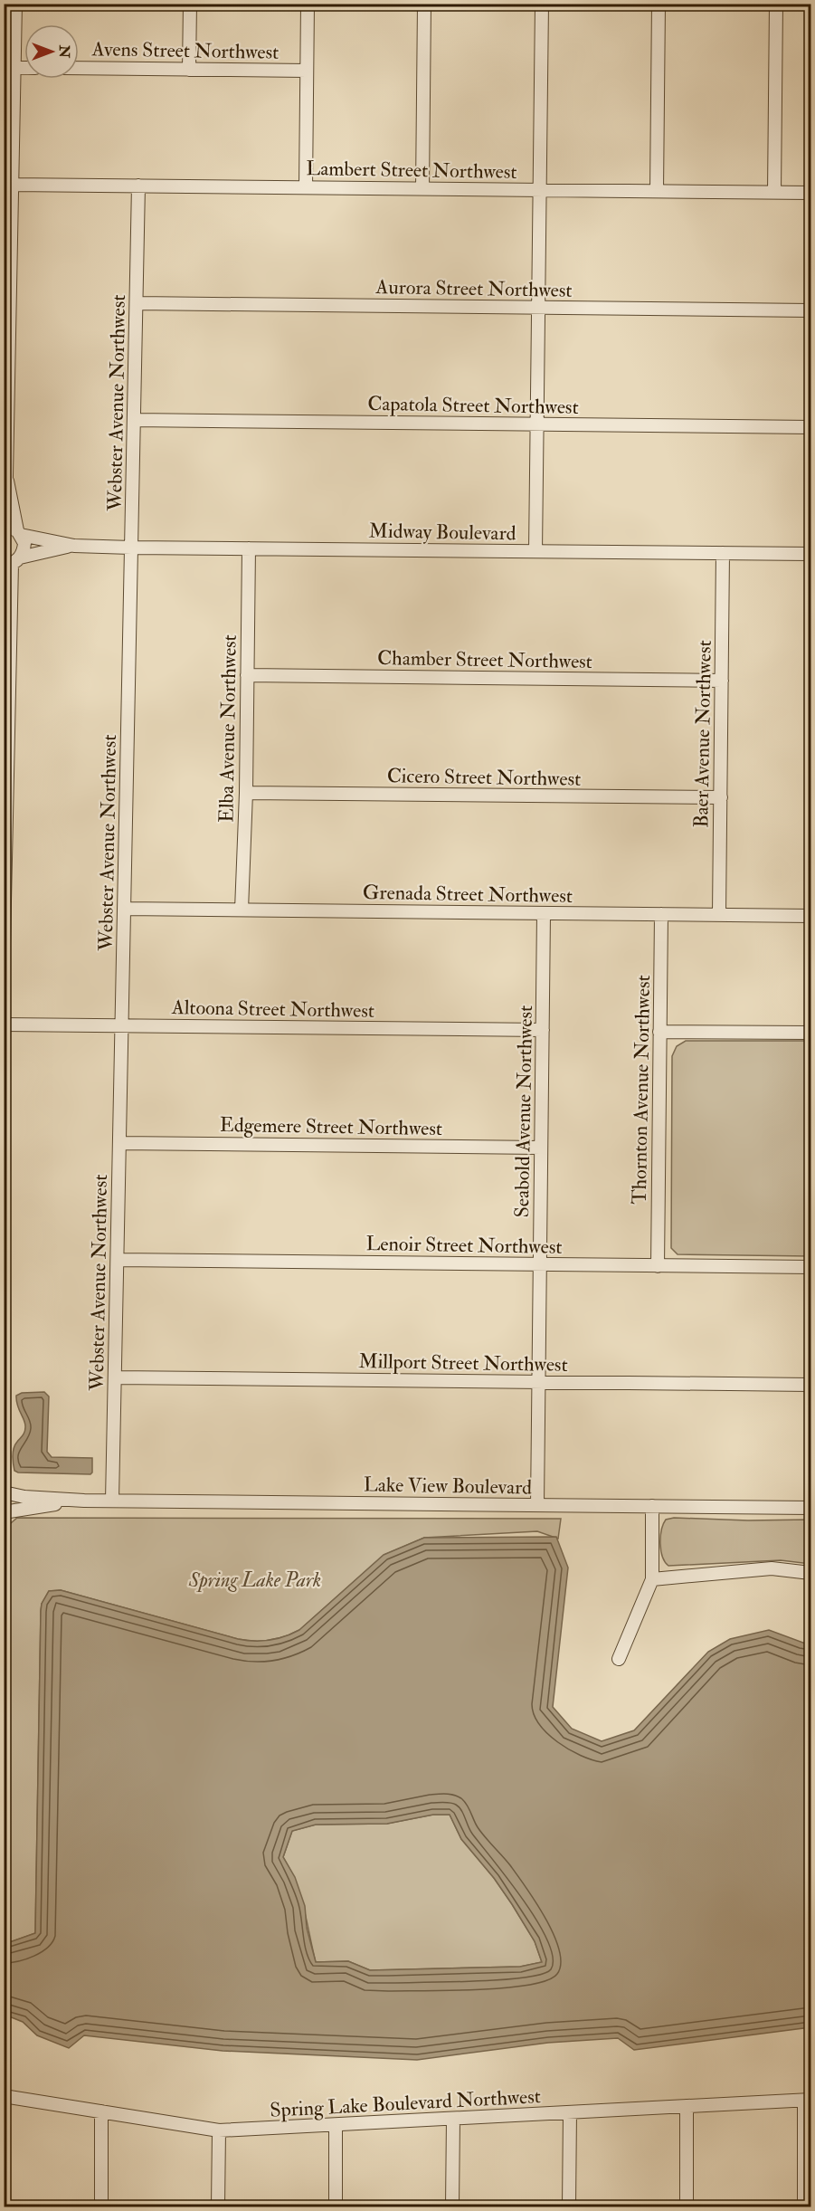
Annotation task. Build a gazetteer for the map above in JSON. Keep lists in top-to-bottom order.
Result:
{
  "streets": {
    "street": [
      "Avens Street Northwest",
      "Lambert Street Northwest",
      "Aurora Street Northwest",
      "Webster Avenue Northwest",
      "Capatola Street Northwest",
      "Midway Boulevard",
      "Chamber Street Northwest",
      "Elba Avenue Northwest",
      "Baer Avenue Northwest",
      "Cicero Street Northwest",
      "Grenada Street Northwest",
      "Altoona Street Northwest",
      "Thornton Avenue Northwest",
      "Seabold Avenue Northwest",
      "Edgemere Street Northwest",
      "Lenoir Street Northwest",
      "Millport Street Northwest",
      "Lake View Boulevard",
      "Spring Lake Boulevard Northwest"
    ]
  },
  "crossings": [
    ["Lambert Street Northwest", "Webster Avenue Northwest"],
    ["Aurora Street Northwest", "Webster Avenue Northwest"],
    ["Webster Avenue Northwest", "Capatola Street Northwest"],
    ["Webster Avenue Northwest", "Midway Boulevard"],
    ["Webster Avenue Northwest", "Grenada Street Northwest"],
    ["Webster Avenue Northwest", "Altoona Street Northwest"],
    ["Webster Avenue Northwest", "Edgemere Street Northwest"],
    ["Webster Avenue Northwest", "Lenoir Street Northwest"],
    ["Webster Avenue Northwest", "Millport Street Northwest"],
    ["Webster Avenue Northwest", "Lake View Boulevard"],
    ["Midway Boulevard", "Elba Avenue Northwest"],
    ["Midway Boulevard", "Baer Avenue Northwest"],
    ["Chamber Street Northwest", "Elba Avenue Northwest"],
    ["Chamber Street Northwest", "Baer Avenue Northwest"],
    ["Elba Avenue Northwest", "Cicero Street Northwest"],
    ["Elba Avenue Northwest", "Grenada Street Northwest"],
    ["Baer Avenue Northwest", "Cicero Street Northwest"],
    ["Baer Avenue Northwest", "Grenada Street Northwest"],
    ["Grenada Street Northwest", "Thornton Avenue Northwest"],
    ["Grenada Street Northwest", "Seabold Avenue Northwest"],
    ["Altoona Street Northwest", "Seabold Avenue Northwest"],
    ["Thornton Avenue Northwest", "Lenoir Street Northwest"],
    ["Seabold Avenue Northwest", "Edgemere Street Northwest"],
    ["Seabold Avenue Northwest", "Lenoir Street Northwest"],
    ["Seabold Avenue Northwest", "Millport Street Northwest"],
    ["Seabold Avenue Northwest", "Lake View Boulevard"]
  ],
  "parks": ["Spring Lake Park"],
  "north": "right"
}
